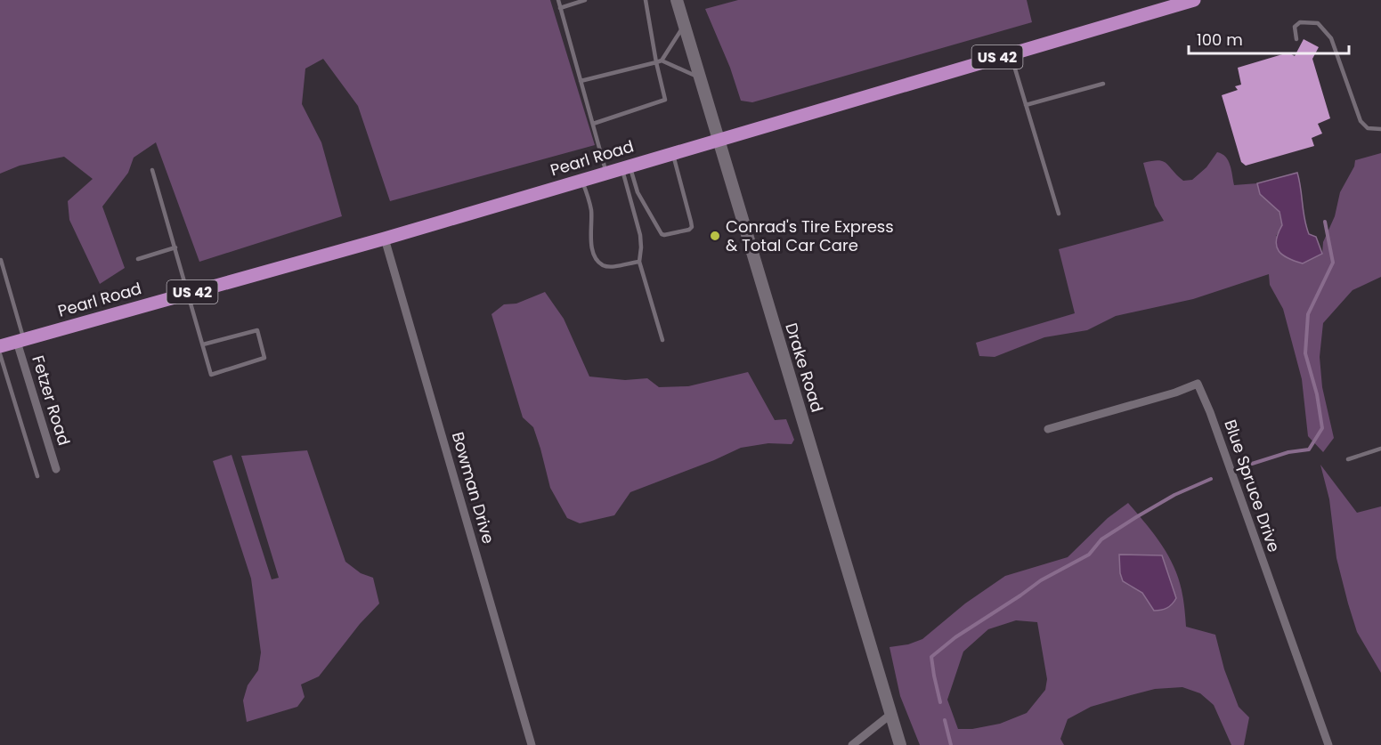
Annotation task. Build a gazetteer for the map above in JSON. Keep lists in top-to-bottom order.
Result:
{
  "streets": {
    "main road": ["US 42", "Pearl Road"],
    "street": [
      "Drake Road",
      "Fetzer Road",
      "Blue Spruce Drive",
      "Bowman Drive"
    ]
  },
  "crossings": [
    ["Pearl Road", "Drake Road"],
    ["Pearl Road", "Fetzer Road"],
    ["Pearl Road", "Bowman Drive"]
  ],
  "places": ["Conrad's Tire Express & Total Car Care"],
  "scale_bar": "100 m"
}
